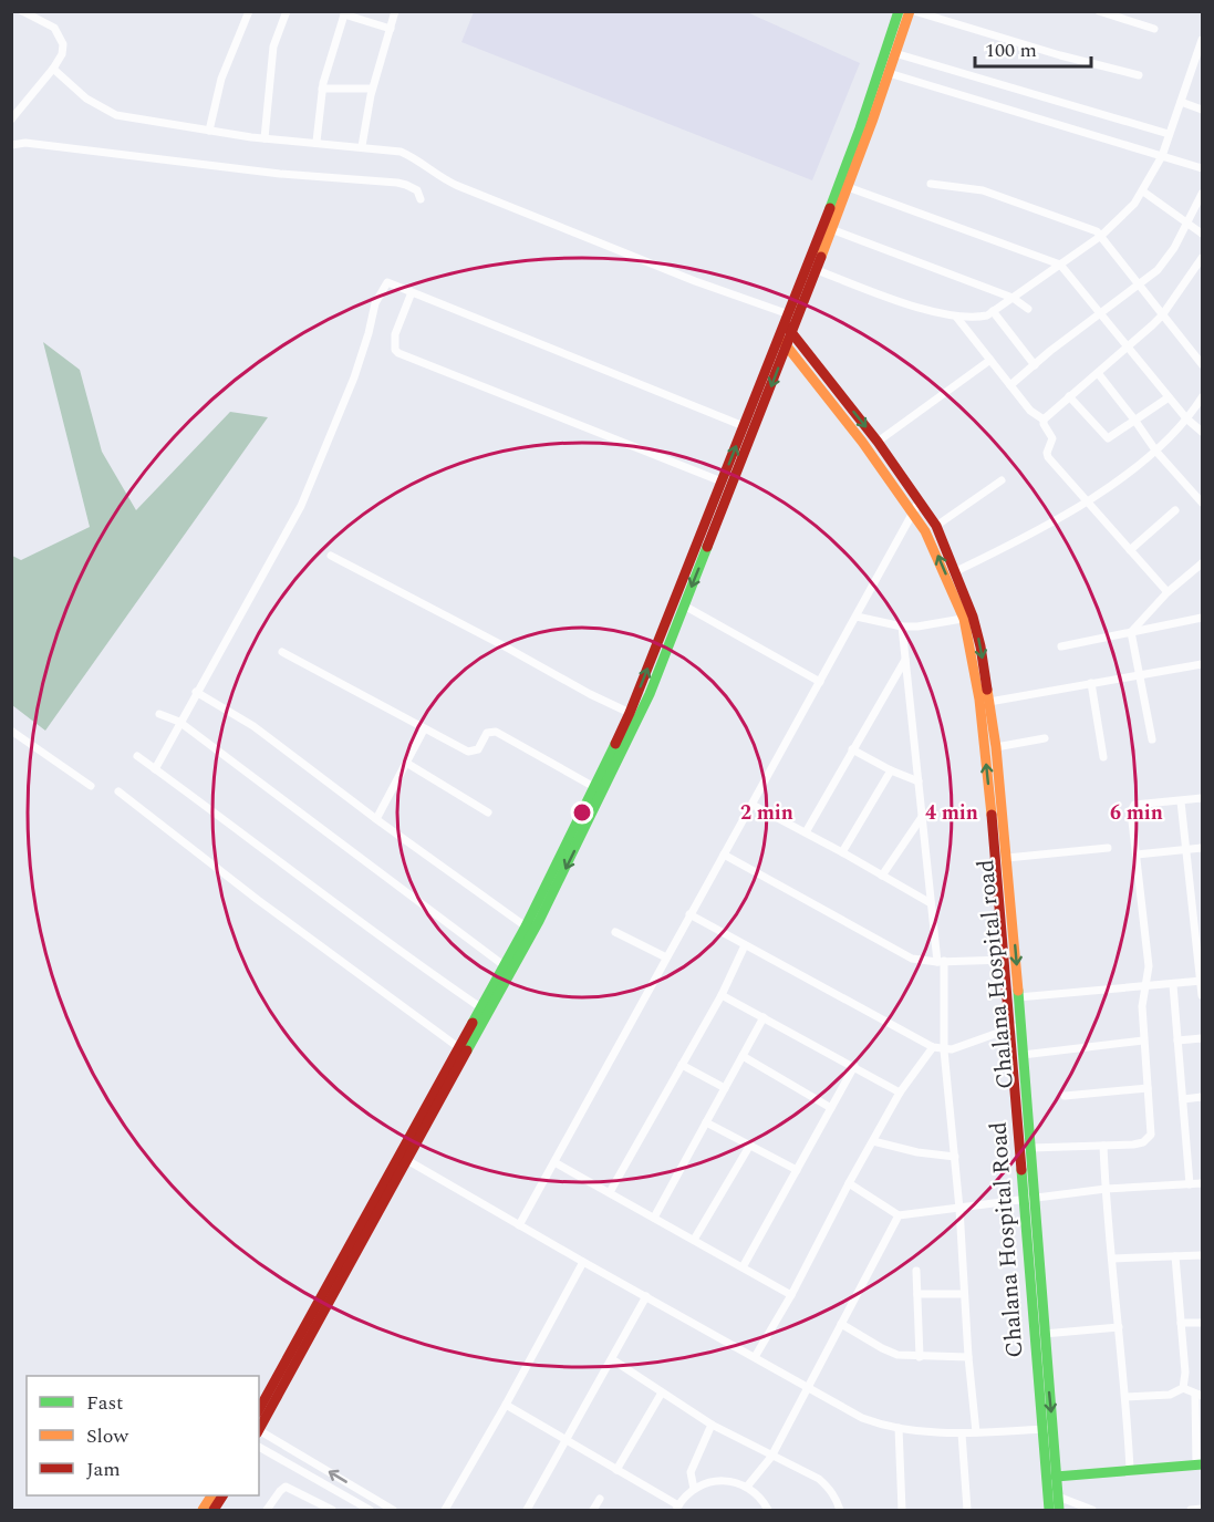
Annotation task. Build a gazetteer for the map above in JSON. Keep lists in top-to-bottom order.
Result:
{
  "streets": {
    "main road": ["Chalana Hospital road", "Chalana Hospital Road"]
  },
  "crossings": [
    ["Chalana Hospital road", "Chalana Hospital Road"]
  ],
  "one_way": ["Chalana Hospital road", "Chalana Hospital Road"],
  "legend": ["Fast", "Slow", "Jam"],
  "scale_bar": "100 m",
  "rings": ["2 min", "4 min", "6 min"]
}
